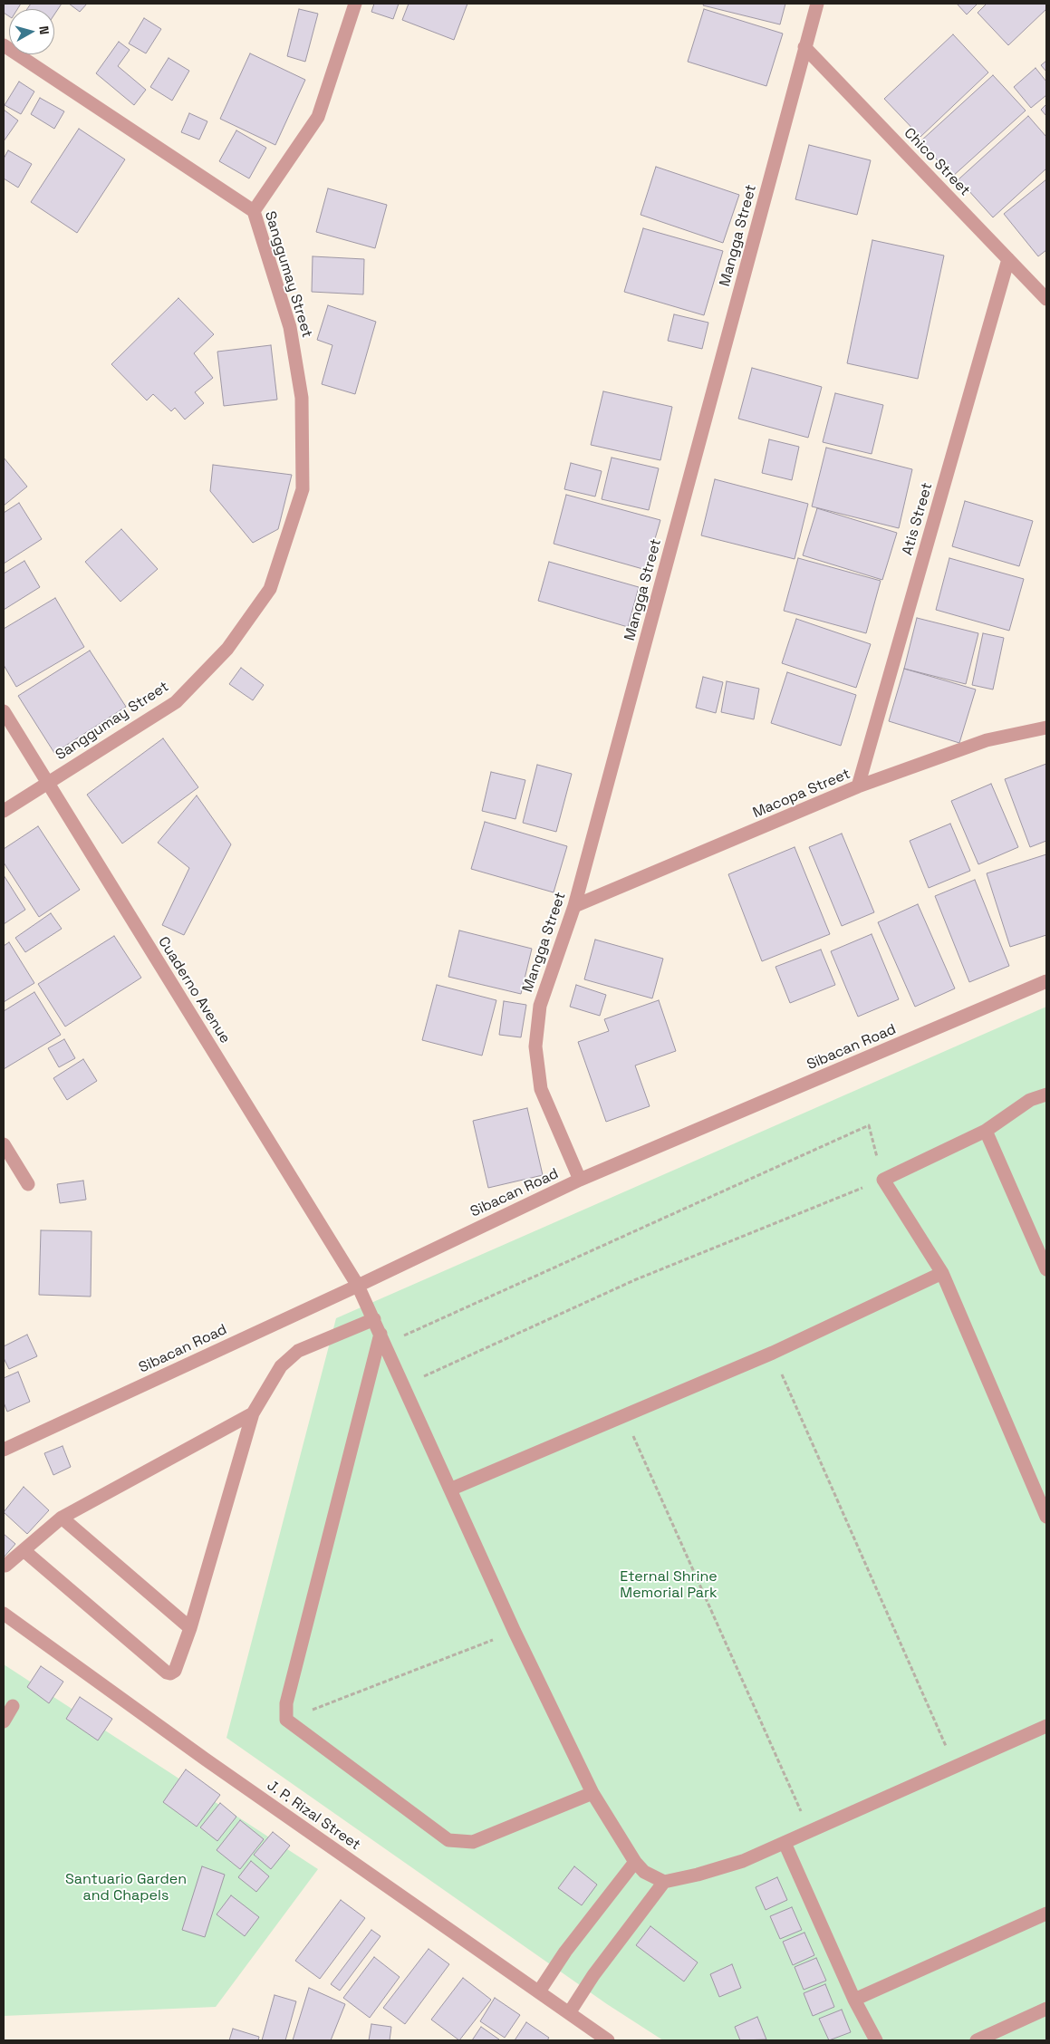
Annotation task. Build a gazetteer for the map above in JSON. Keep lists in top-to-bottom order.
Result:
{
  "streets": {
    "street": [
      "Chico Street",
      "Mangga Street",
      "Sanggumay Street",
      "Atis Street",
      "Macopa Street",
      "Cuaderno Avenue",
      "Sibacan Road",
      "J. P. Rizal Street"
    ]
  },
  "crossings": [
    ["Chico Street", "Mangga Street"],
    ["Chico Street", "Atis Street"],
    ["Mangga Street", "Macopa Street"],
    ["Mangga Street", "Sibacan Road"],
    ["Sanggumay Street", "Cuaderno Avenue"],
    ["Atis Street", "Macopa Street"],
    ["Cuaderno Avenue", "Sibacan Road"]
  ],
  "parks": ["Eternal Shrine Memorial Park", "Santuario Garden and Chapels"],
  "north": "right"
}
